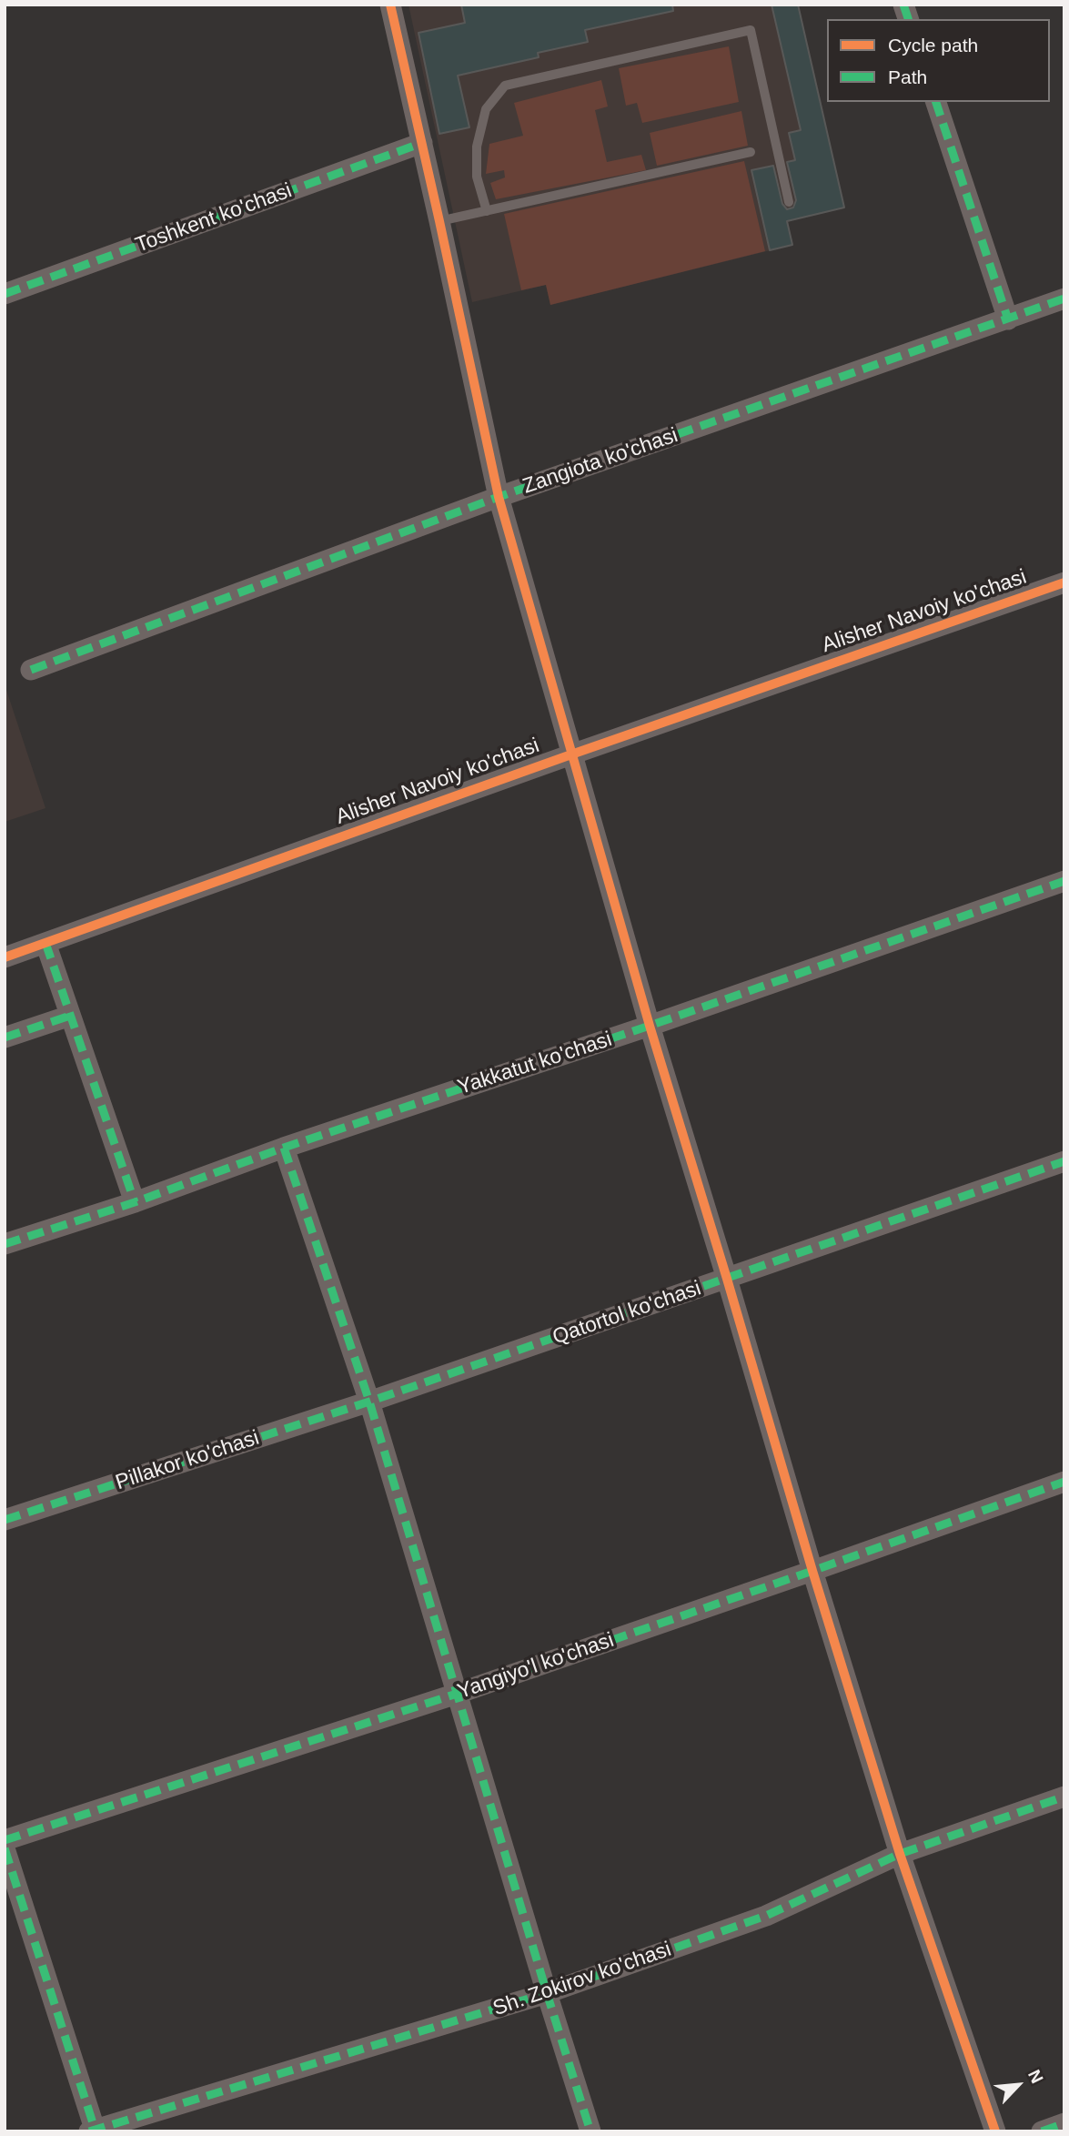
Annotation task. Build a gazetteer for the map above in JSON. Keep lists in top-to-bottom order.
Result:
{
  "streets": {
    "street": [
      "Toshkent ko'chasi",
      "Zangiota ko'chasi",
      "Alisher Navoiy ko'chasi",
      "Yakkatut ko'chasi",
      "Qatortol ko'chasi",
      "Pillakor ko'chasi",
      "Yangiyo'l ko'chasi",
      "Sh. Zokirov ko'chasi"
    ]
  },
  "crossings": [
    ["Qatortol ko'chasi", "Pillakor ko'chasi"]
  ],
  "legend": ["Cycle path", "Path"],
  "north": "top right"
}
